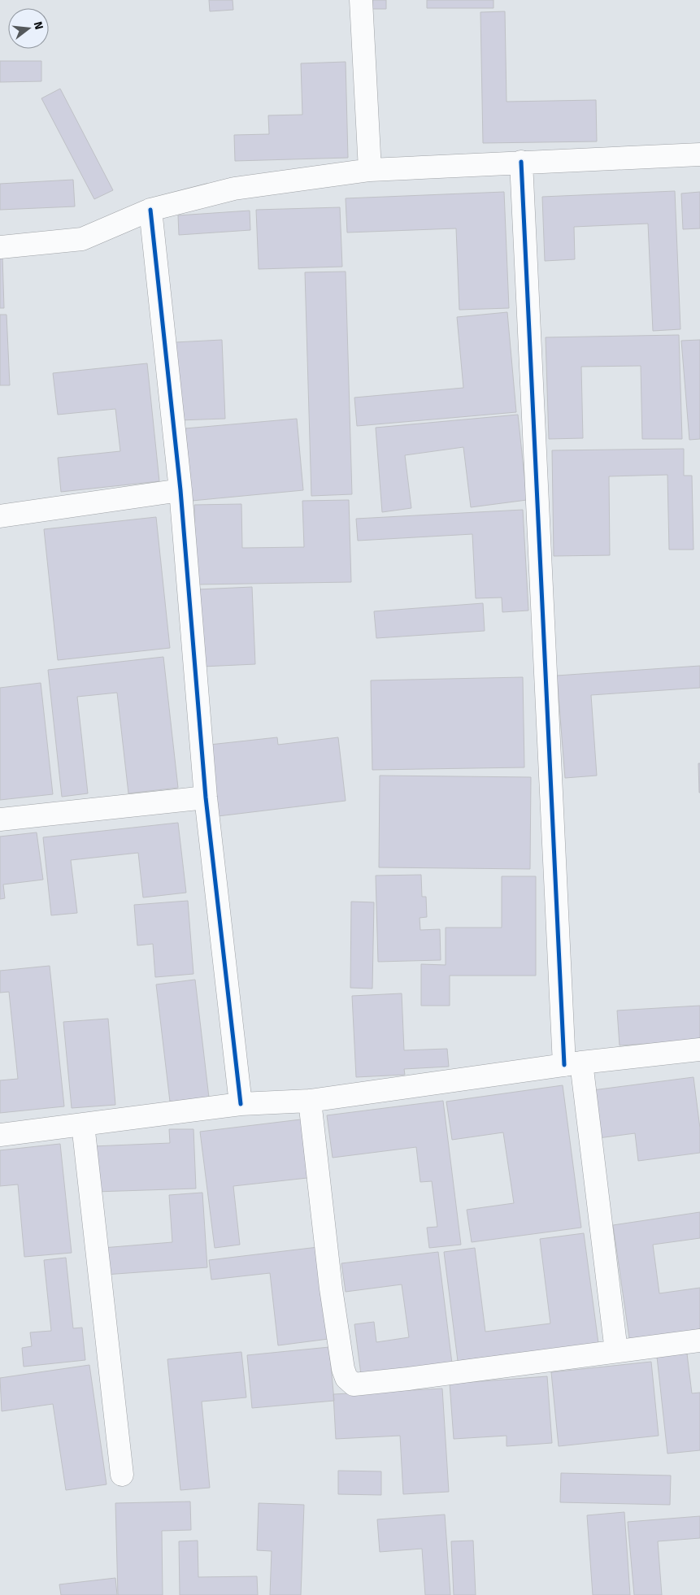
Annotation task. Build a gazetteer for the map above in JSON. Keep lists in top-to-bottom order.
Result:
{
  "north": "right"
}
